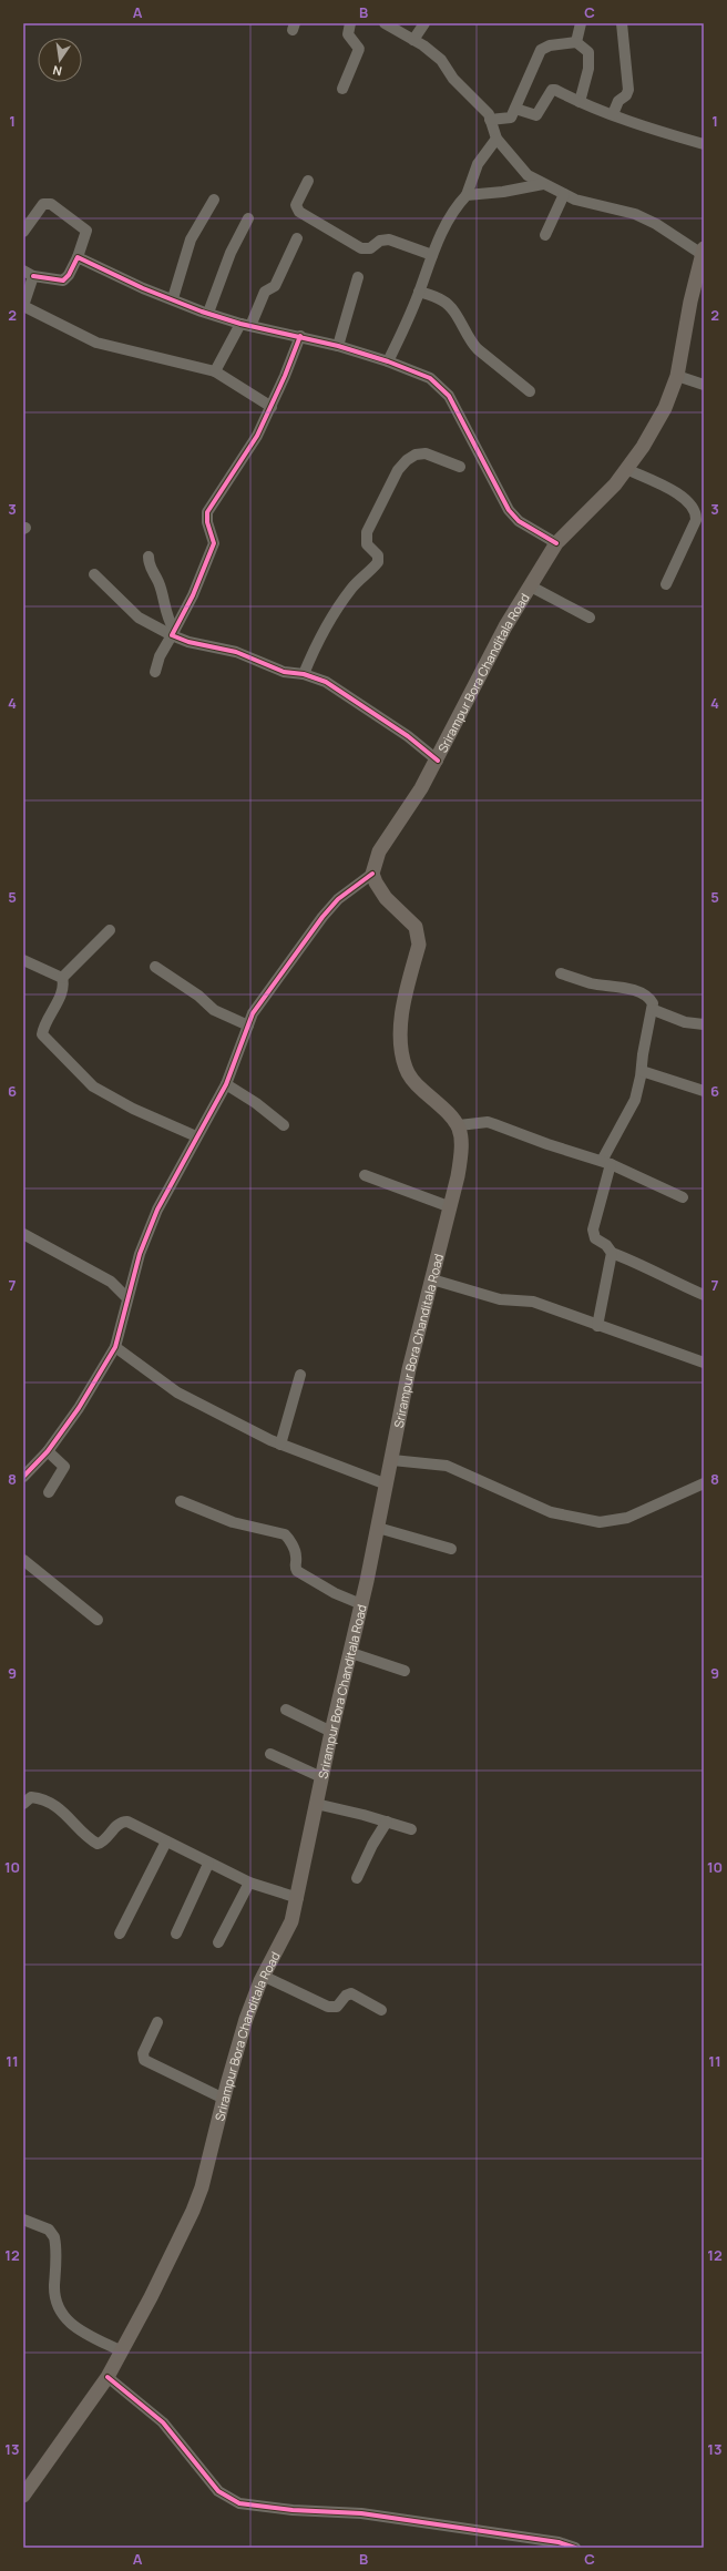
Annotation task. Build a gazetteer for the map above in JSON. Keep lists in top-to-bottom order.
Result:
{
  "streets": {
    "main road": ["Srirampur Bora Chanditala Road"]
  },
  "north": "bottom",
  "grid": {
    "columns": ["A", "B", "C"],
    "rows": [
      "1",
      "2",
      "3",
      "4",
      "5",
      "6",
      "7",
      "8",
      "9",
      "10",
      "11",
      "12",
      "13"
    ]
  }
}
